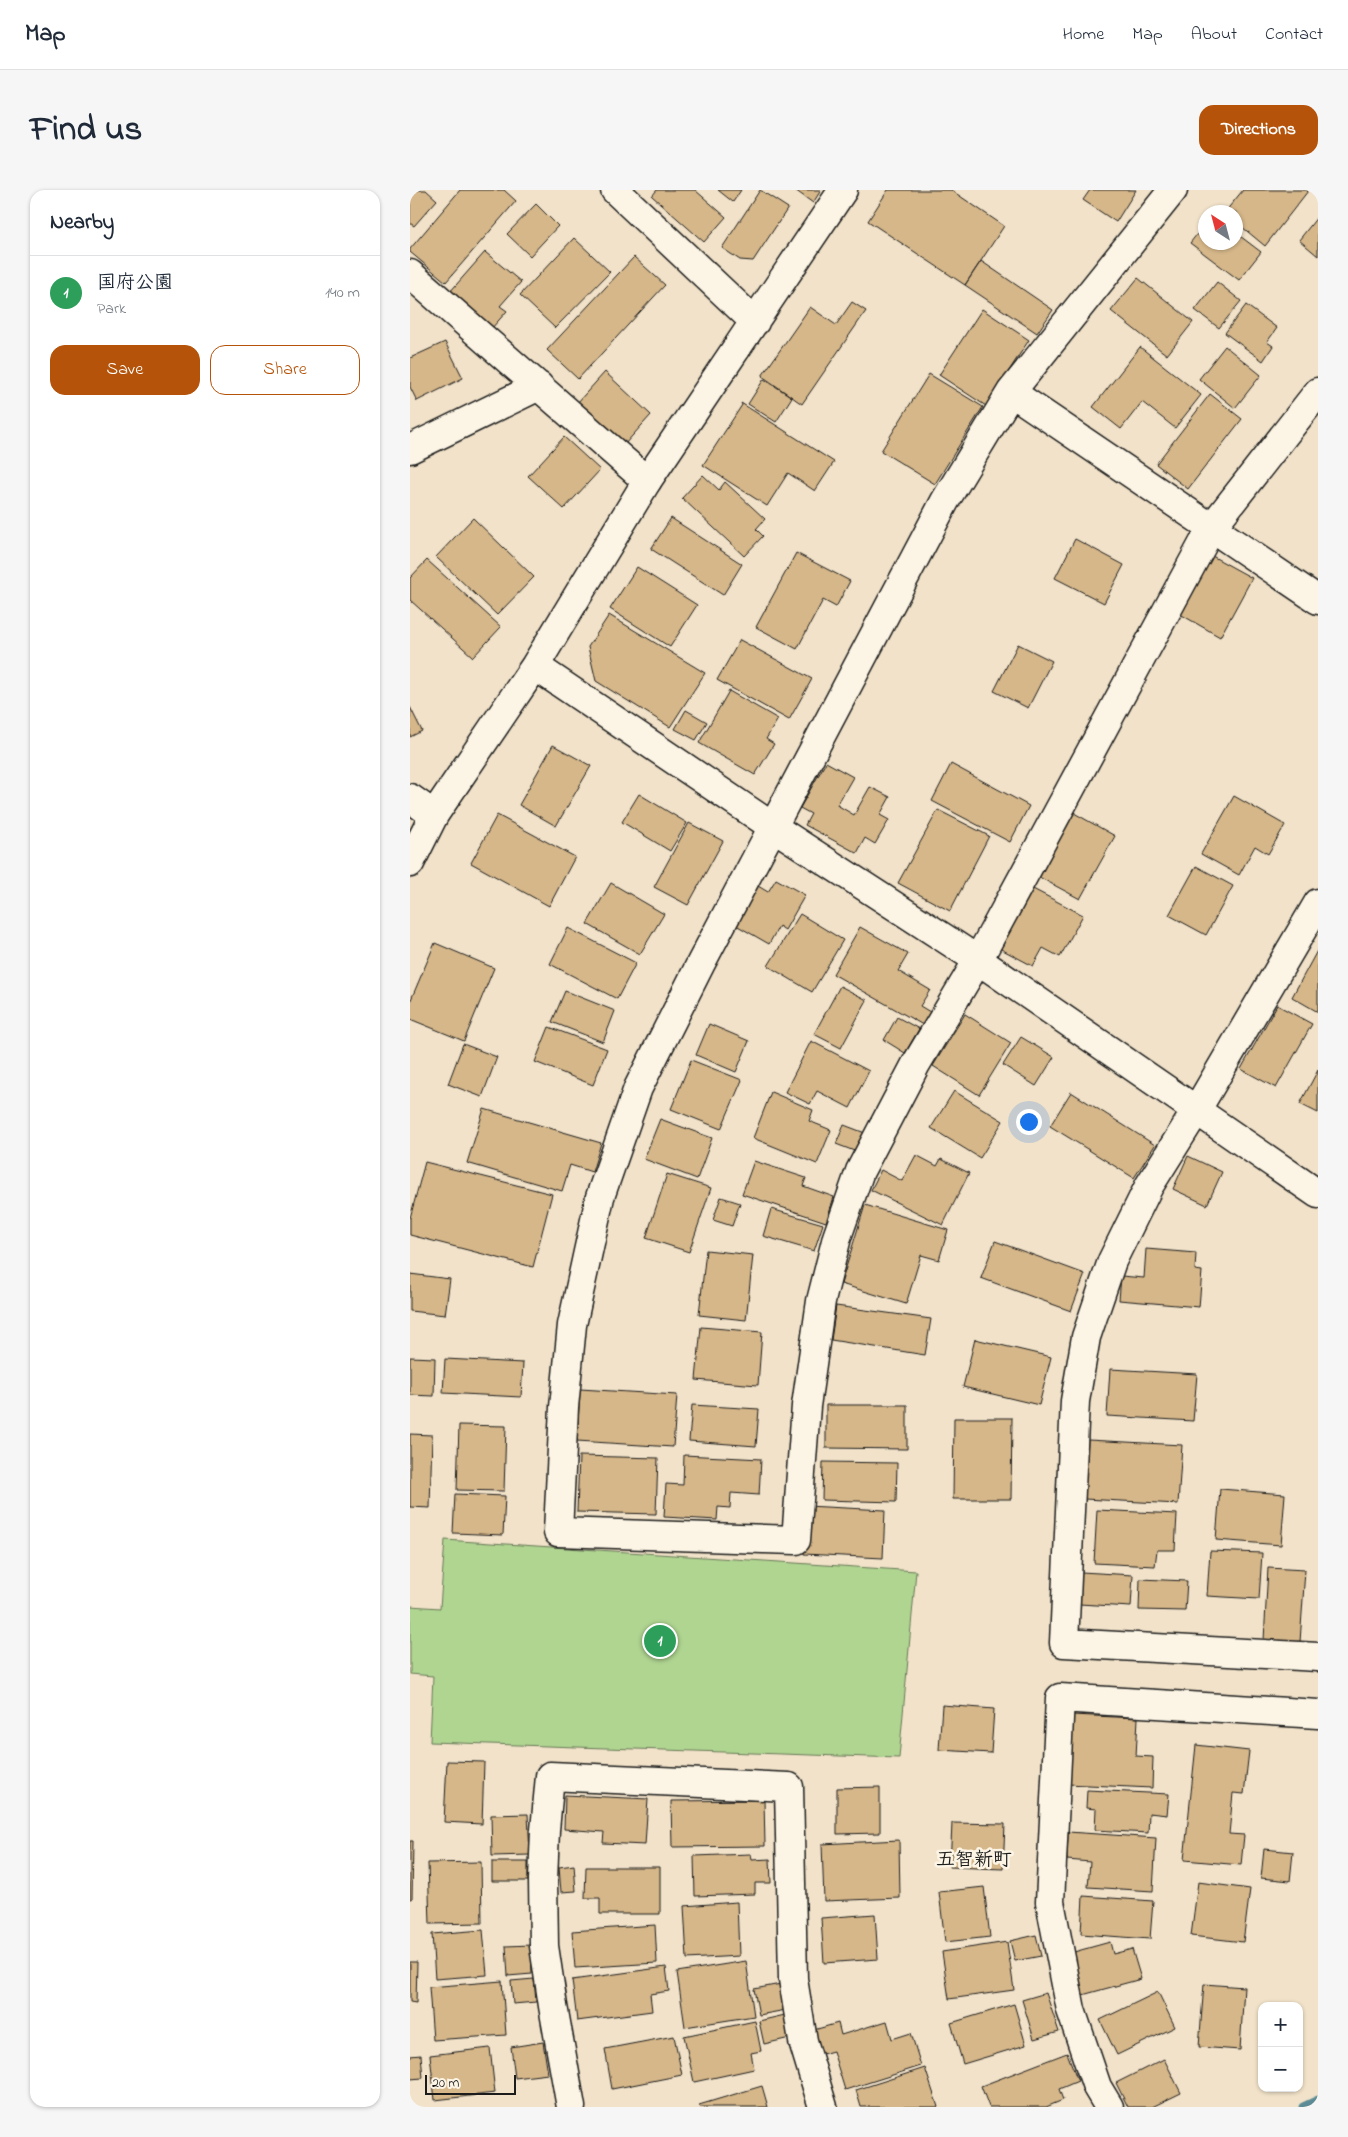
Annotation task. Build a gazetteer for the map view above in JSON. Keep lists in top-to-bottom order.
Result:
{
  "districts": ["五智新町"],
  "scale_bar": "20 m",
  "north": "top left",
  "page": {
    "header": "Map",
    "nav": [
      "Home",
      "Map",
      "About",
      "Contact"
    ],
    "title": "Find us",
    "buttons": [
      "Directions",
      ["Save", "Share"]
    ],
    "heading": "Nearby",
    "list": [
      {
        "mark": "1",
        "name": "国府公園",
        "note": "Park",
        "value": "140 m"
      }
    ],
    "pins": "1",
    "map_buttons": ["+", "−"],
    "scale": "20 m"
  }
}
